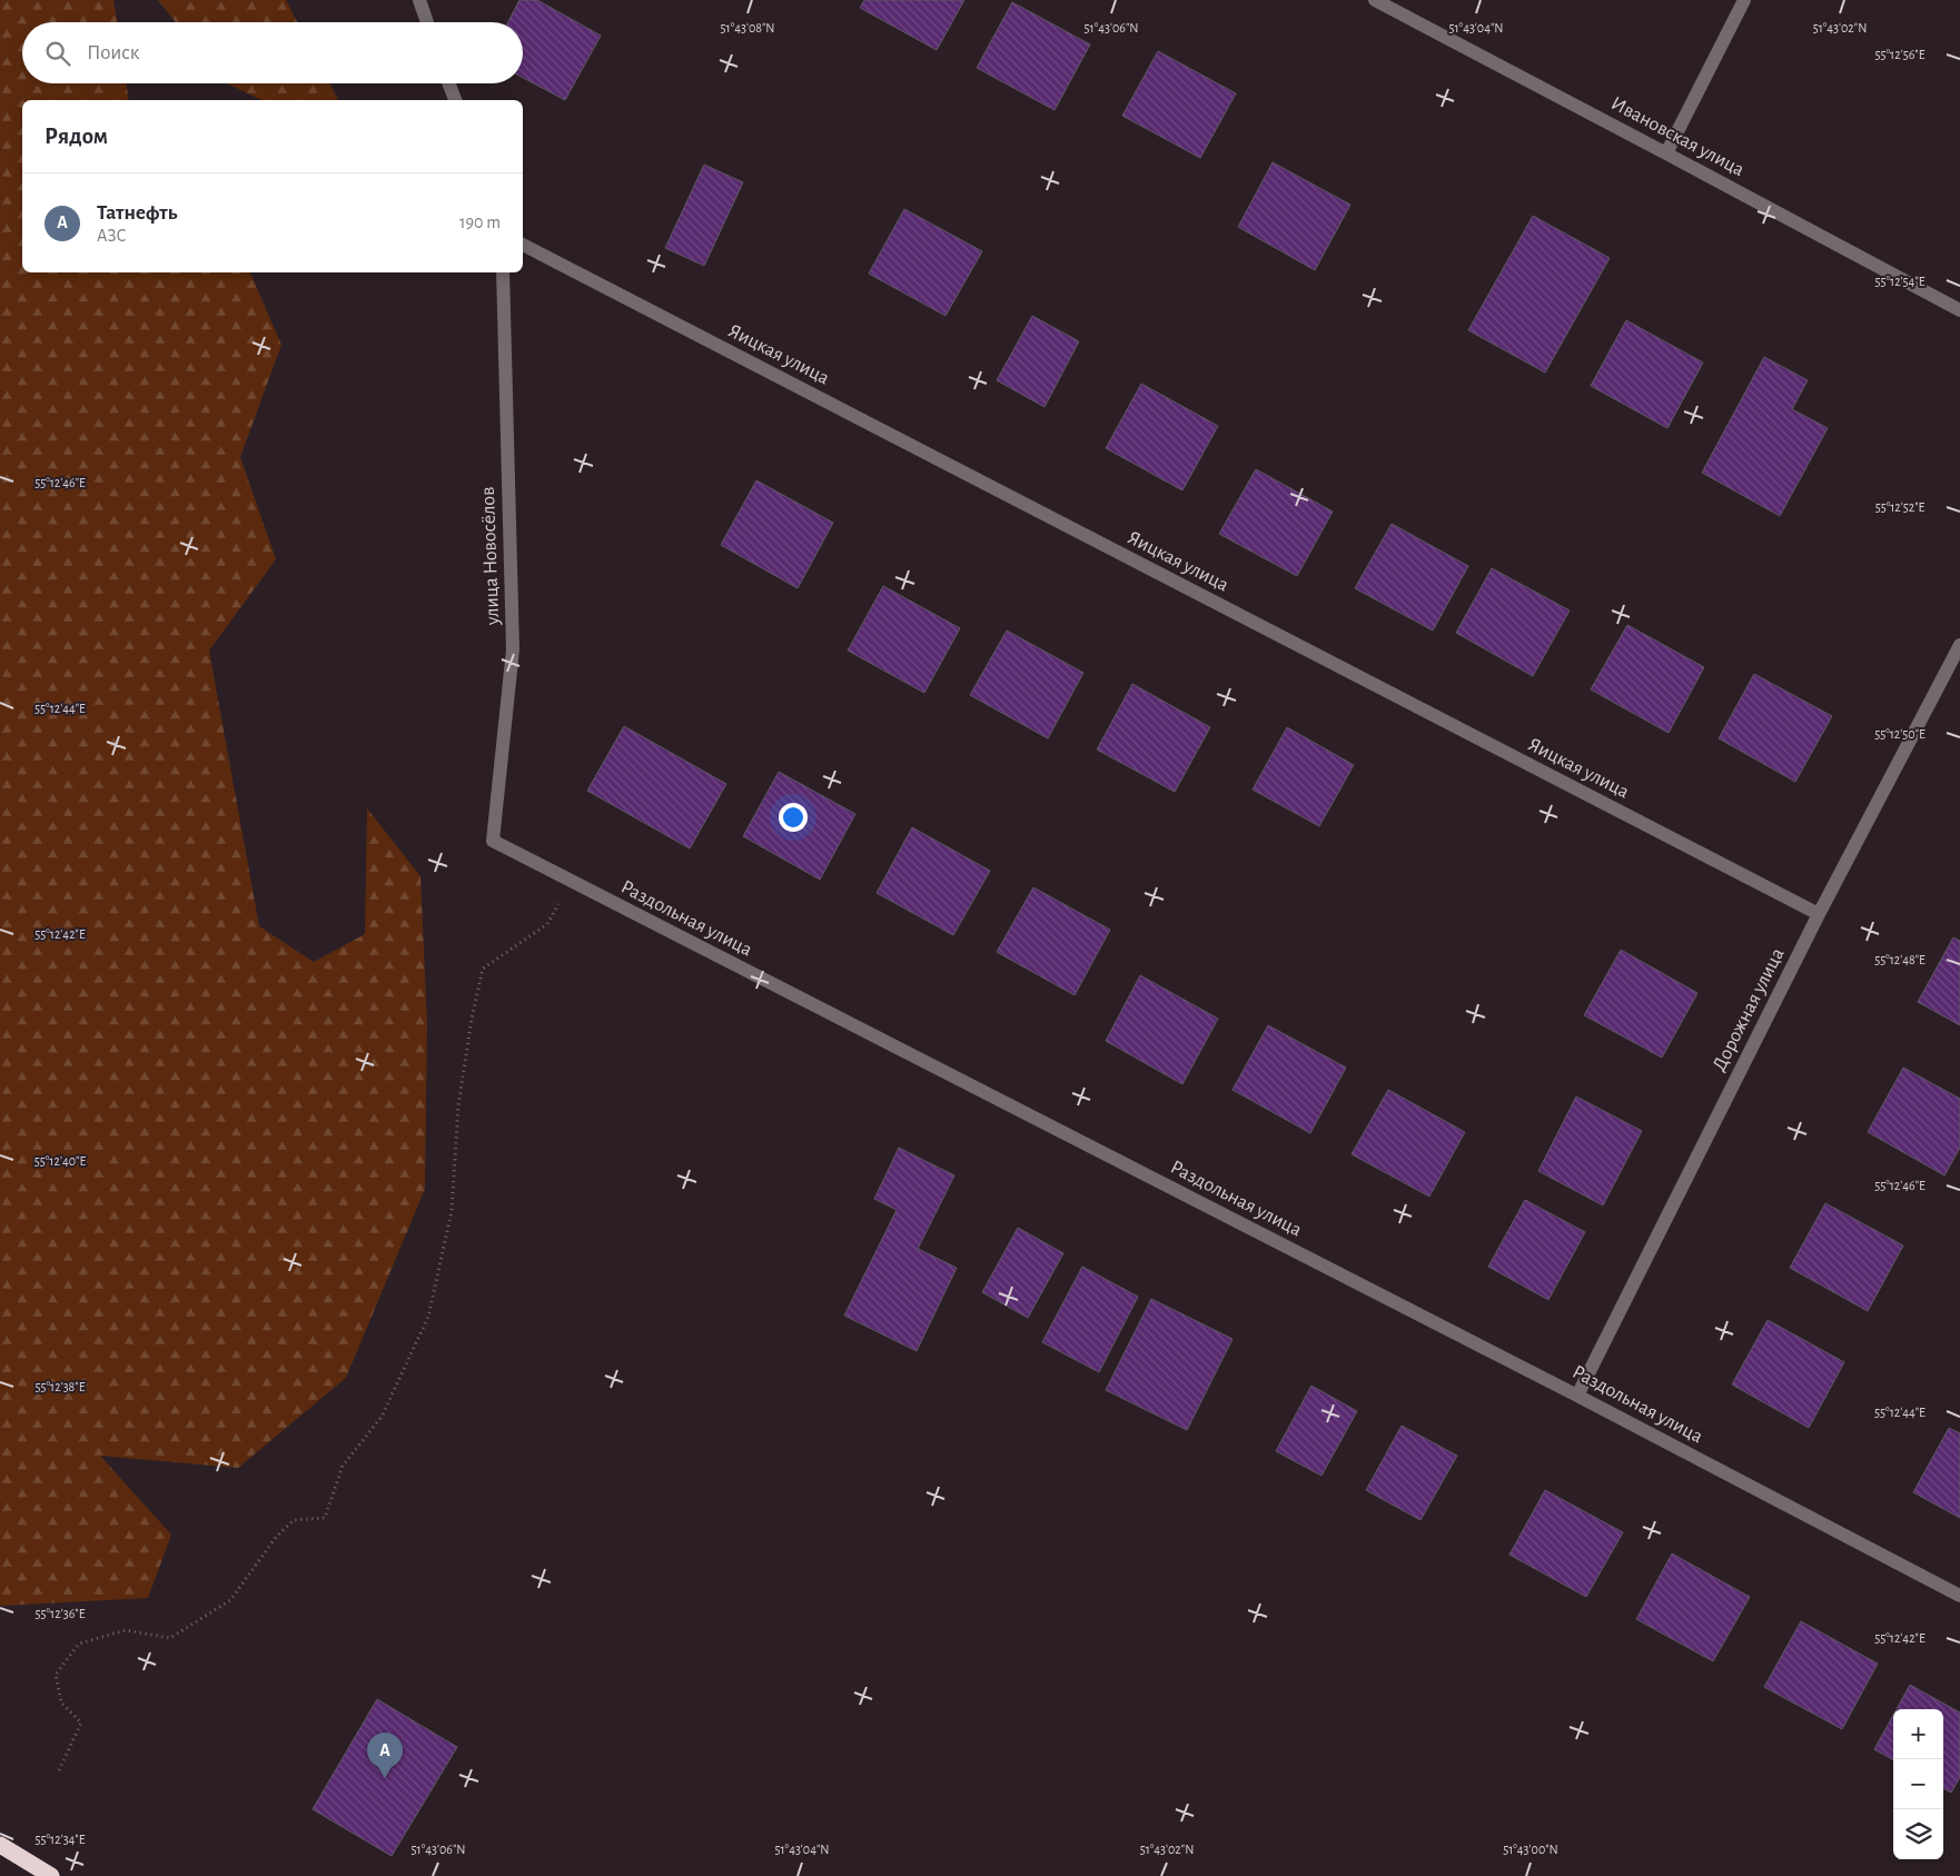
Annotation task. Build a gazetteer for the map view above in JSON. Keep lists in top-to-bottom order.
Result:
{
  "streets": {
    "street": [
      "Ивановская улица",
      "Яицкая улица",
      "улица Новосёлов",
      "Раздольная улица",
      "Дорожная улица"
    ]
  },
  "crossings": [
    ["Яицкая улица", "Дорожная улица"],
    ["улица Новосёлов", "Раздольная улица"],
    ["Раздольная улица", "Дорожная улица"]
  ],
  "page": {
    "search": "Поиск",
    "heading": "Рядом",
    "list": [
      {
        "mark": "A",
        "name": "Татнефть",
        "note": "АЗС",
        "value": "190 m"
      }
    ],
    "map_buttons": ["+", "−"],
    "pins": "A"
  },
  "coordinates": [
    "51°43'08\"N",
    "51°43'06\"N",
    "51°43'04\"N",
    "51°43'02\"N",
    "55°12'56\"E",
    "55°12'54\"E",
    "55°12'46\"E",
    "55°12'52\"E",
    "55°12'44\"E",
    "55°12'50\"E",
    "55°12'42\"E",
    "55°12'48\"E",
    "55°12'40\"E",
    "55°12'38\"E",
    "55°12'36\"E",
    "55°12'34\"E",
    "51°43'00\"N"
  ]
}
